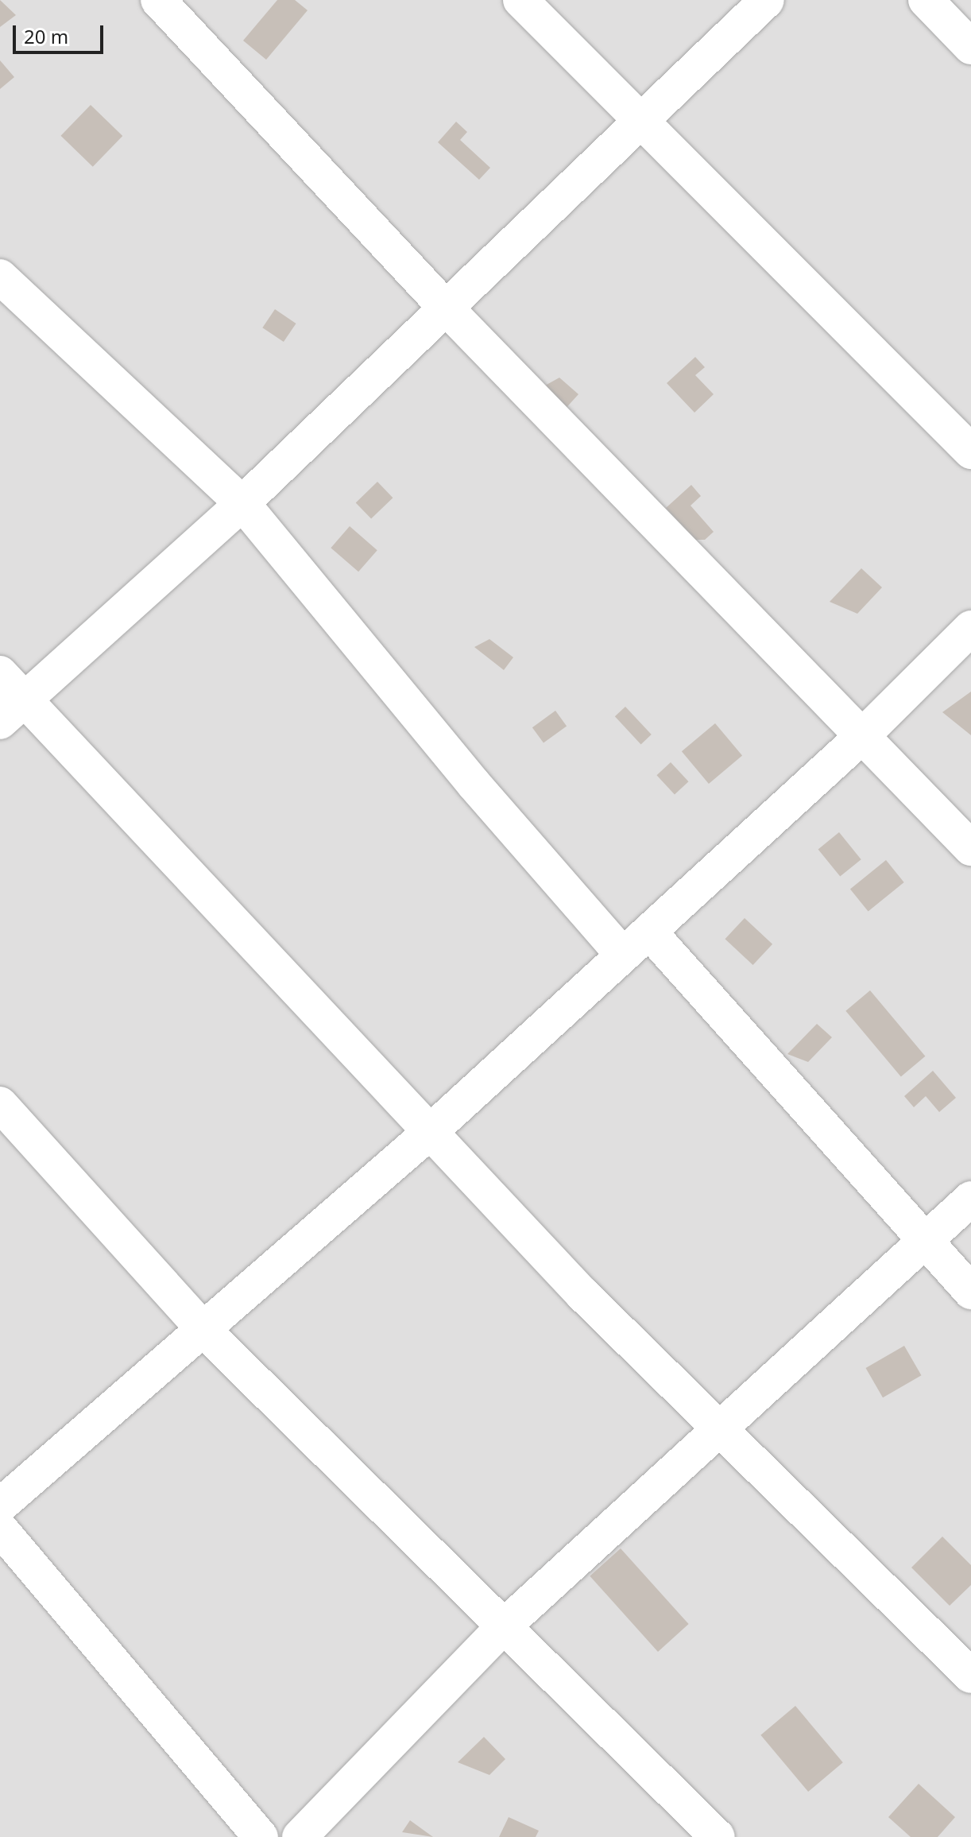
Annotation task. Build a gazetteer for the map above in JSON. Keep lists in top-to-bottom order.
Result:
{
  "scale_bar": "20 m"
}
